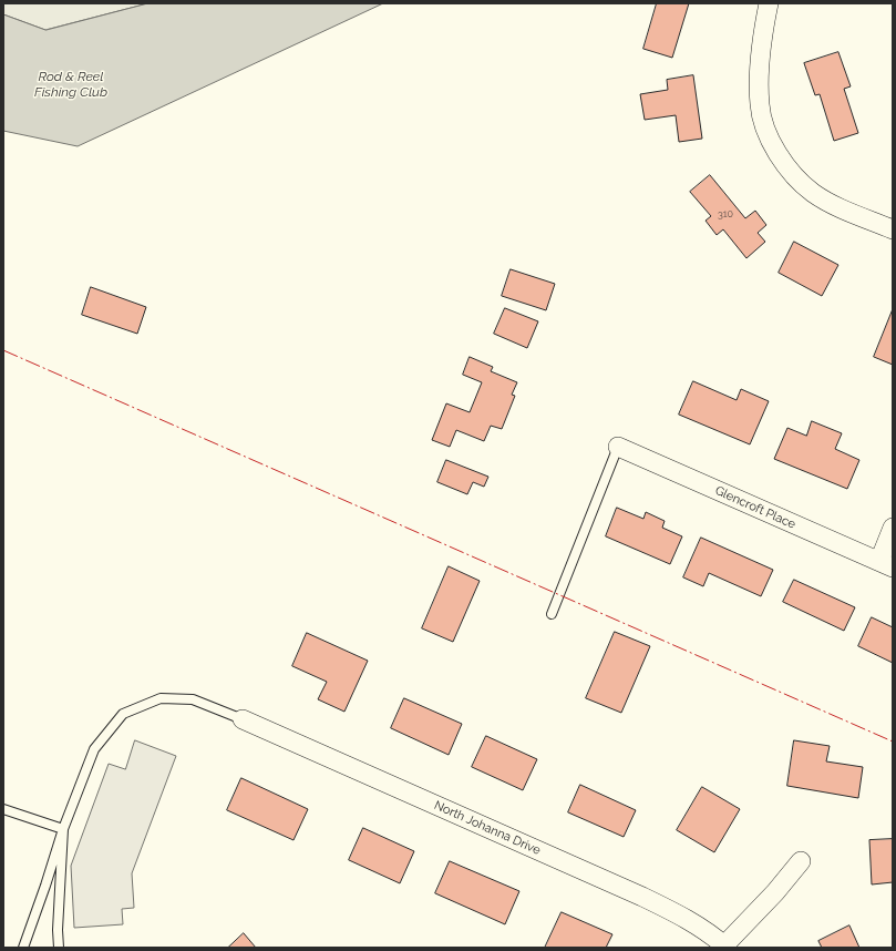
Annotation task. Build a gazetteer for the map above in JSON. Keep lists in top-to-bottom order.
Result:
{
  "streets": {
    "street": ["Glencroft Place", "North Johanna Drive"]
  },
  "water": ["Rod & Reel Fishing Club"],
  "house_numbers": ["310"]
}
